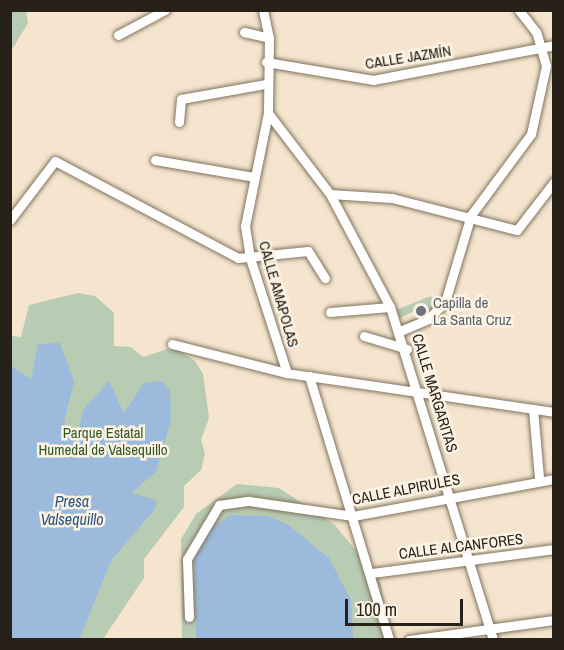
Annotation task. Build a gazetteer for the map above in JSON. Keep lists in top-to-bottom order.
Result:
{
  "streets": {
    "street": [
      "CALLE JAZMÍN",
      "CALLE AMAPOLAS",
      "CALLE MARGARITAS",
      "CALLE ALPIRULES",
      "CALLE ALCANFORES"
    ]
  },
  "crossings": [
    ["CALLE JAZMÍN", "CALLE AMAPOLAS"],
    ["CALLE AMAPOLAS", "CALLE MARGARITAS"],
    ["CALLE MARGARITAS", "CALLE ALPIRULES"],
    ["CALLE MARGARITAS", "CALLE ALCANFORES"]
  ],
  "water": ["Presa Valsequillo"],
  "parks": ["Parque Estatal Humedal de Valsequillo"],
  "places": ["Capilla de La Santa Cruz"],
  "scale_bar": "100 m"
}
